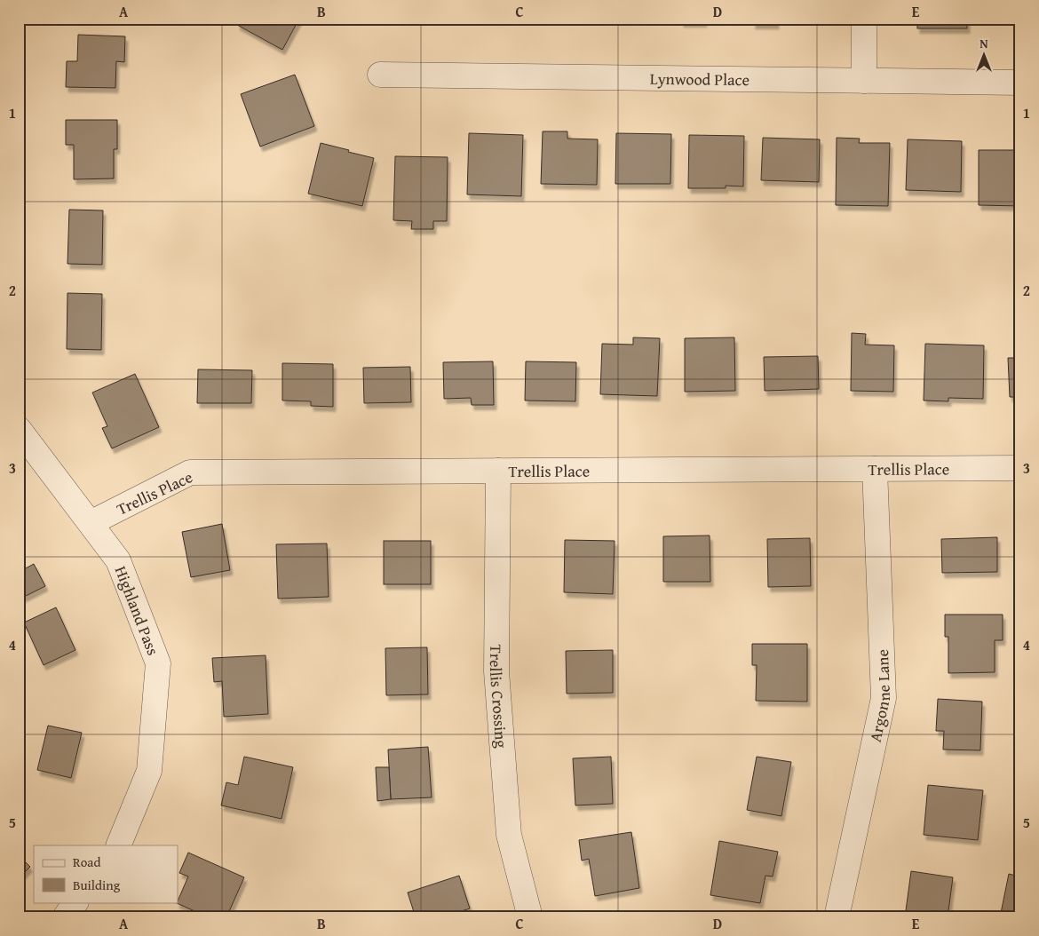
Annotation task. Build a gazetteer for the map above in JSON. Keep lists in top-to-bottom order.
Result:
{
  "streets": {
    "street": [
      "Lynwood Place",
      "Trellis Place",
      "Highland Pass",
      "Argonne Lane",
      "Trellis Crossing"
    ]
  },
  "crossings": [
    ["Trellis Place", "Highland Pass"],
    ["Trellis Place", "Argonne Lane"],
    ["Trellis Place", "Trellis Crossing"]
  ],
  "legend": ["Road", "Building"],
  "north": "top",
  "grid": {
    "columns": [
      "A",
      "B",
      "C",
      "D",
      "E"
    ],
    "rows": [
      "1",
      "2",
      "3",
      "4",
      "5"
    ]
  }
}
